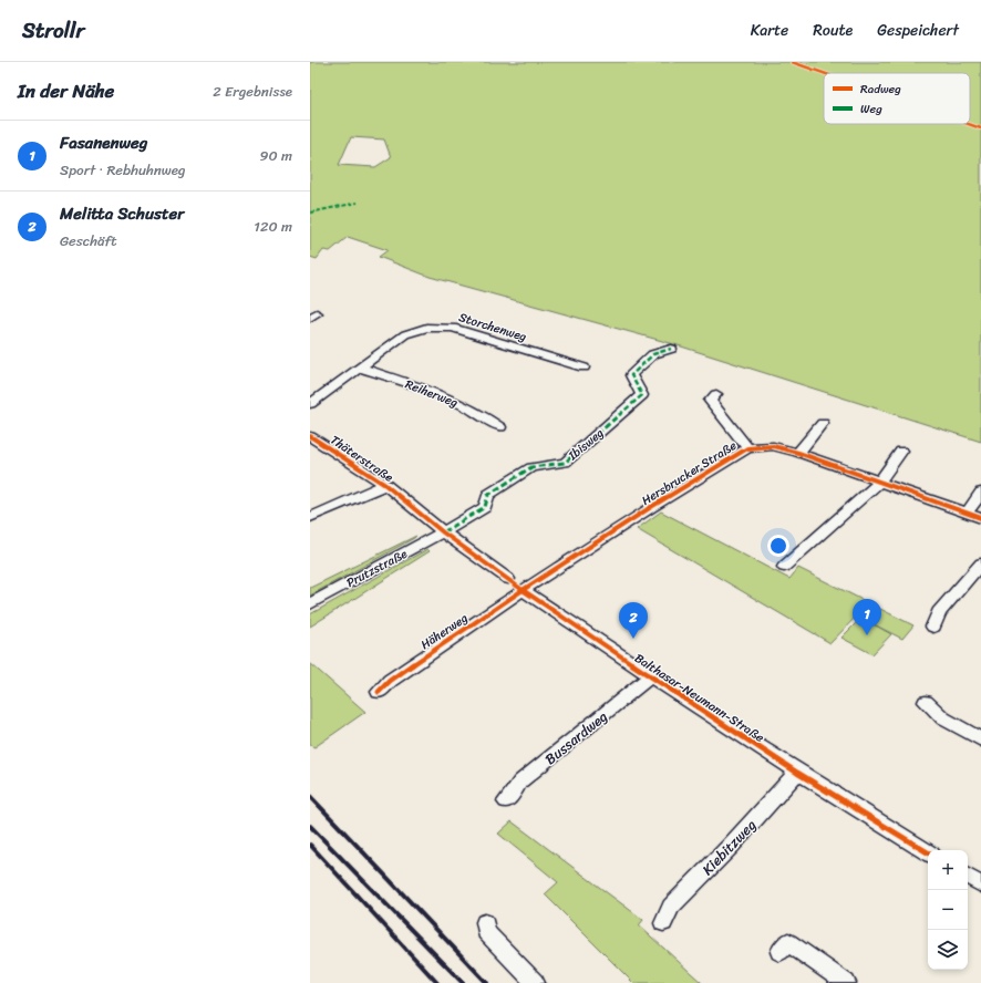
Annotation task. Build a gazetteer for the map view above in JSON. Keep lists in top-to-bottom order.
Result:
{
  "streets": {
    "street": [
      "Storchenweg",
      "Reiherweg",
      "Ibisweg",
      "Thäterstraße",
      "Hersbrucker Straße",
      "Prutzstraße",
      "Häherweg",
      "Balthasar-Neumann-Straße",
      "Bussardweg",
      "Kiebitzweg"
    ]
  },
  "crossings": [
    ["Storchenweg", "Reiherweg"],
    ["Ibisweg", "Thäterstraße"],
    ["Ibisweg", "Prutzstraße"],
    ["Thäterstraße", "Prutzstraße"],
    ["Hersbrucker Straße", "Häherweg"],
    ["Hersbrucker Straße", "Balthasar-Neumann-Straße"],
    ["Häherweg", "Balthasar-Neumann-Straße"],
    ["Balthasar-Neumann-Straße", "Bussardweg"],
    ["Balthasar-Neumann-Straße", "Kiebitzweg"]
  ],
  "legend": ["Radweg", "Weg"],
  "page": {
    "header": "Strollr",
    "nav": ["Karte", "Route", "Gespeichert"],
    "heading": ["In der Nähe", "2 Ergebnisse"],
    "list": [
      {
        "mark": "1",
        "name": "Fasanenweg",
        "note": "Sport · Rebhuhnweg",
        "value": "90 m"
      },
      {
        "mark": "2",
        "name": "Melitta Schuster",
        "note": "Geschäft",
        "value": "120 m"
      }
    ],
    "pins": ["1", "2"],
    "map_buttons": ["+", "−"]
  }
}
